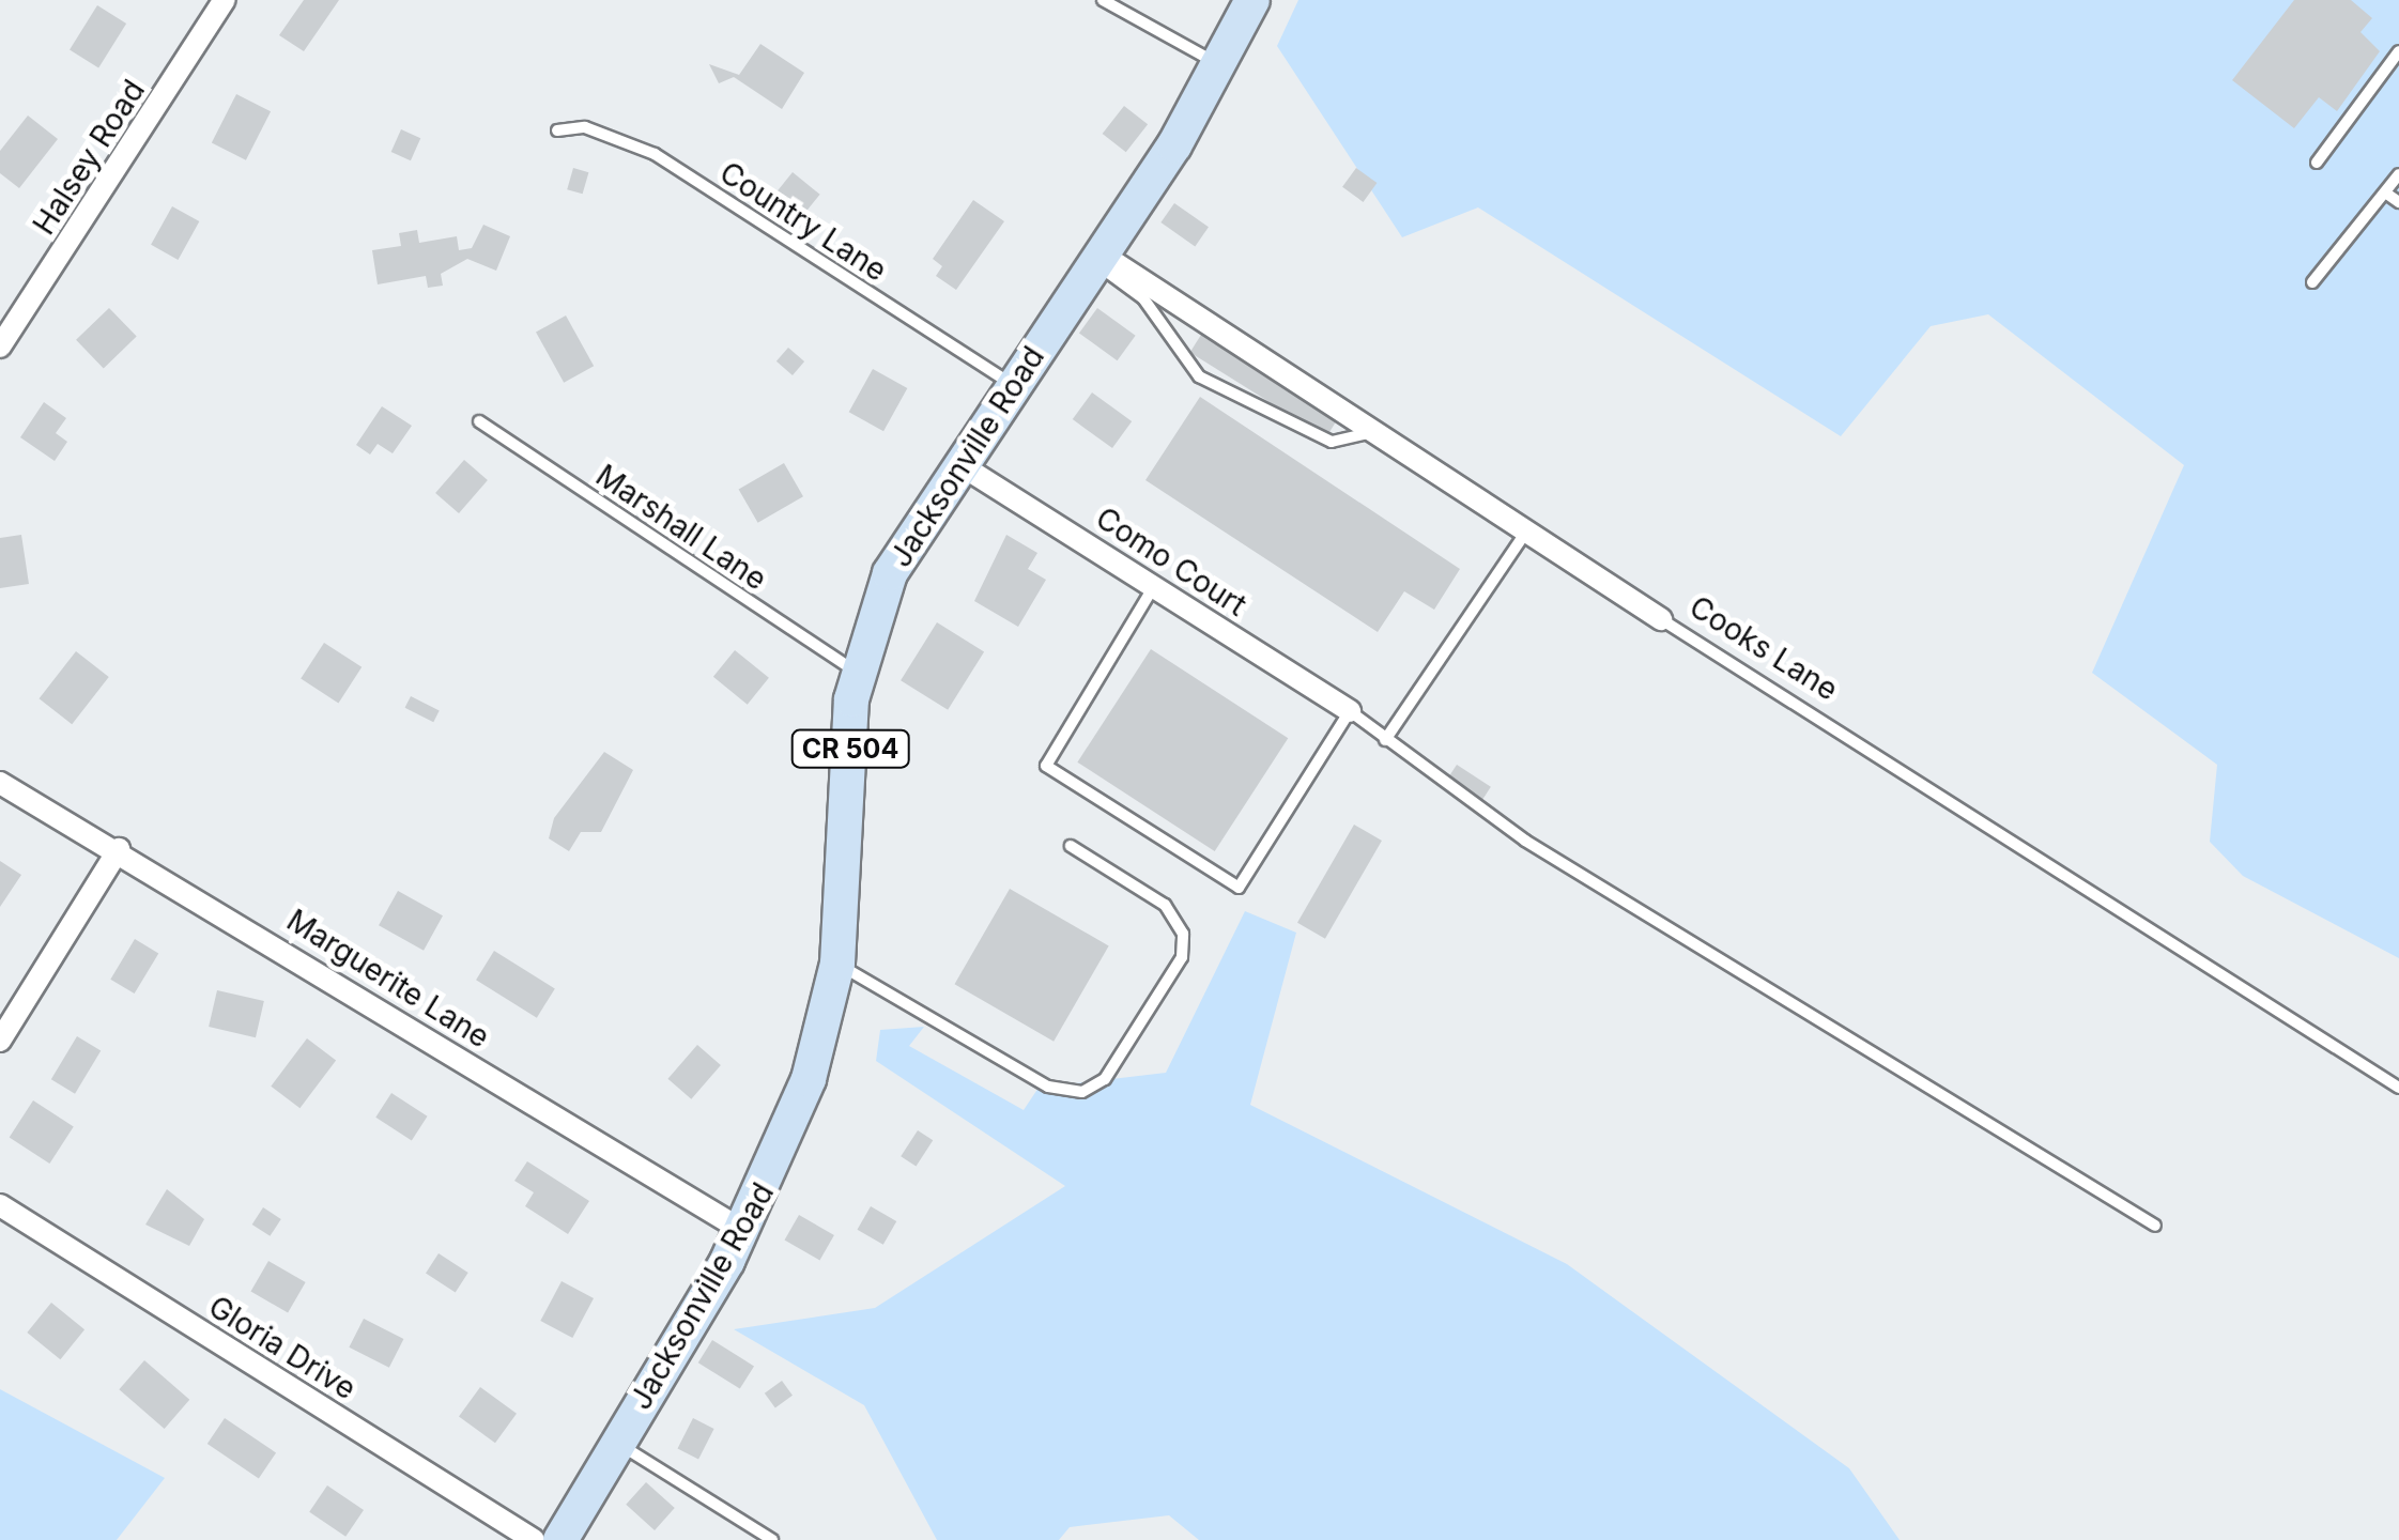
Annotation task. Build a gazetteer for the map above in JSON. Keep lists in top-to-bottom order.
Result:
{
  "streets": {
    "main road": ["Jacksonville Road", "CR 504"],
    "street": [
      "Halsey Road",
      "Como Court",
      "Cooks Lane",
      "Marguerite Lane",
      "Gloria Drive"
    ],
    "lane": ["Country Lane", "Marshall Lane"]
  },
  "crossings": [
    ["Country Lane", "Jacksonville Road"],
    ["Jacksonville Road", "Marshall Lane"],
    ["Jacksonville Road", "Como Court"],
    ["Jacksonville Road", "Cooks Lane"],
    ["Jacksonville Road", "Marguerite Lane"]
  ]
}
